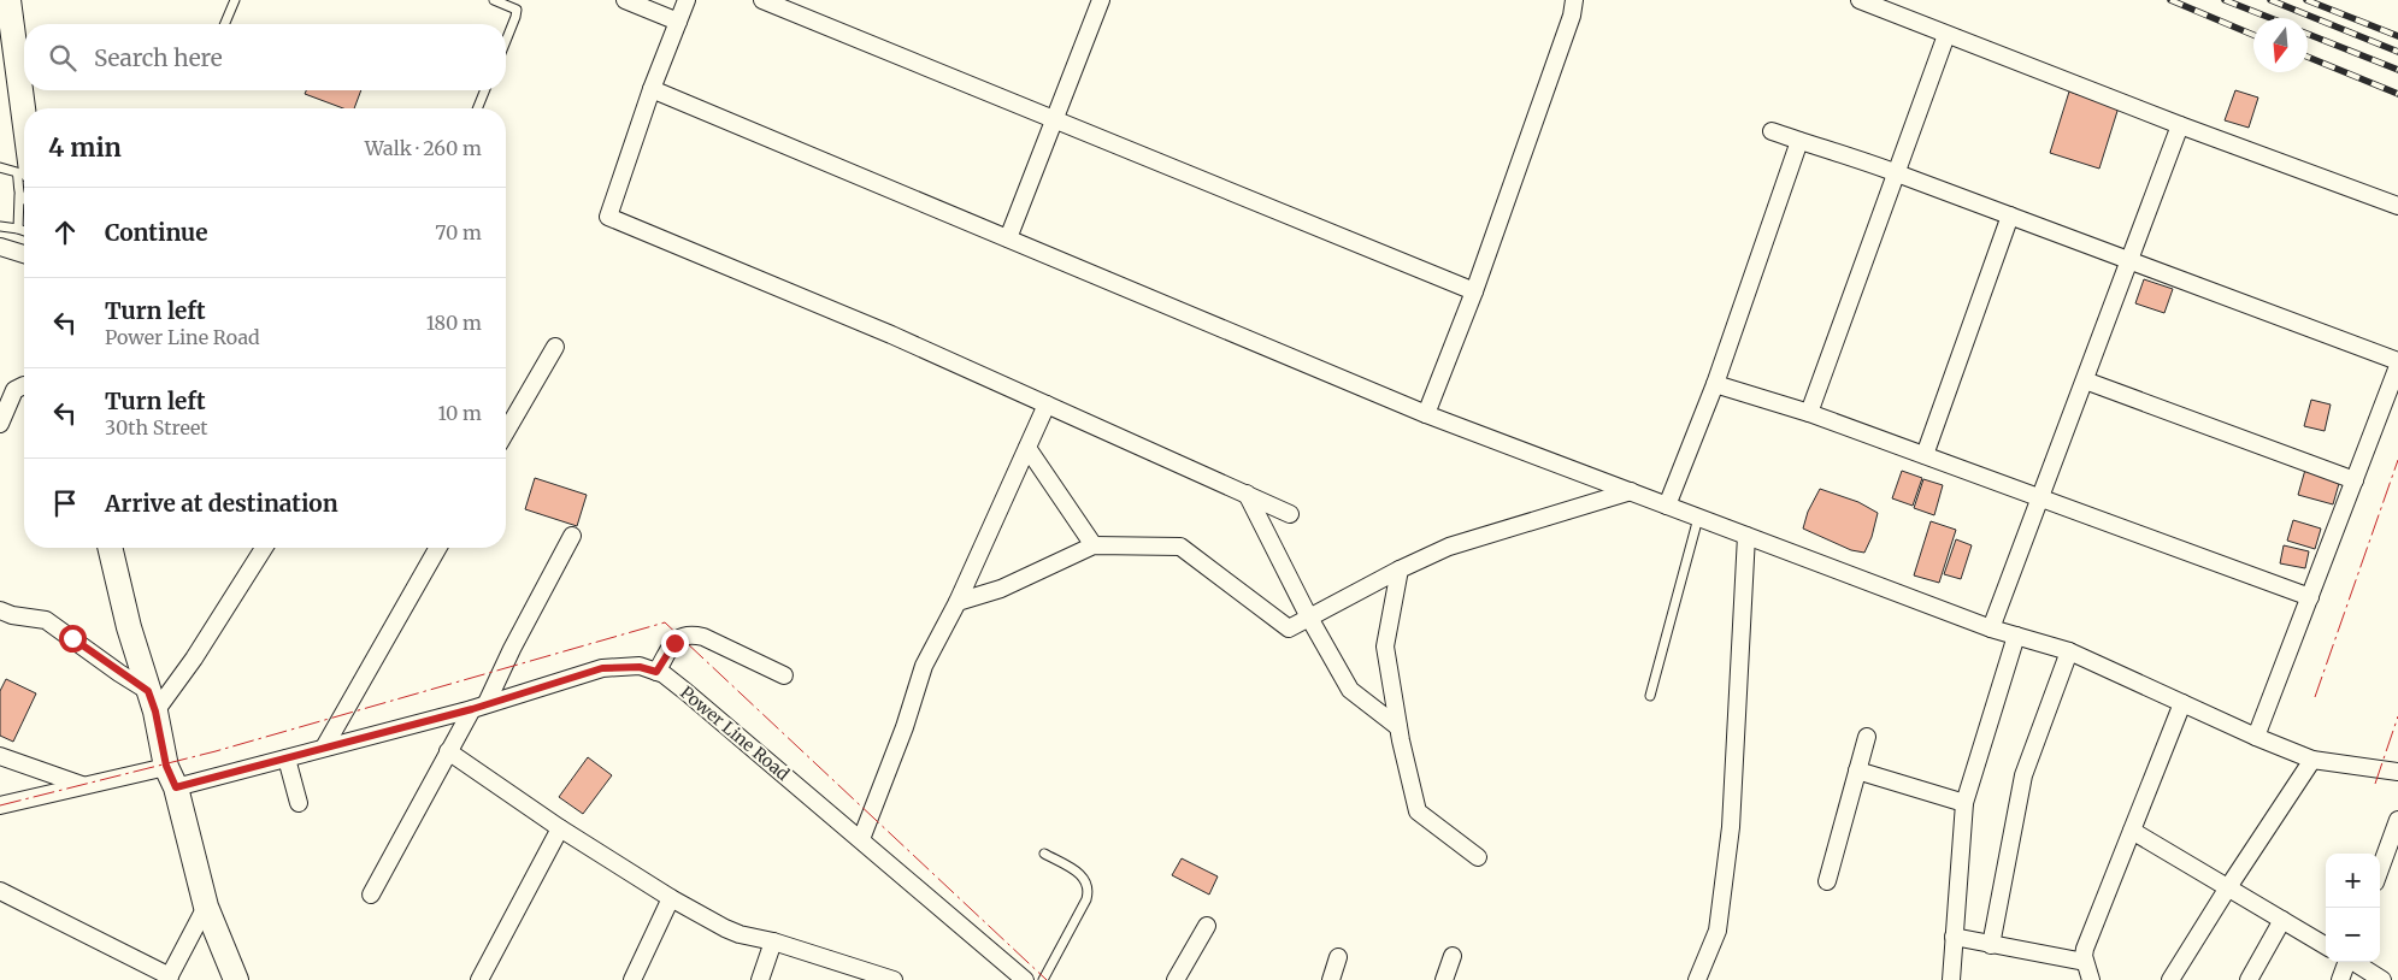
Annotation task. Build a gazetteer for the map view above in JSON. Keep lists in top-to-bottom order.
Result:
{
  "streets": {
    "street": ["Power Line Road"]
  },
  "north": "bottom",
  "page": {
    "search": "Search here",
    "heading": ["4 min", "Walk · 260 m"],
    "list": [
      ["Continue", "70 m"],
      ["Turn left", "Power Line Road", "180 m"],
      ["Turn left", "30th Street", "10 m"],
      "Arrive at destination"
    ],
    "map_buttons": ["+", "−"]
  }
}
